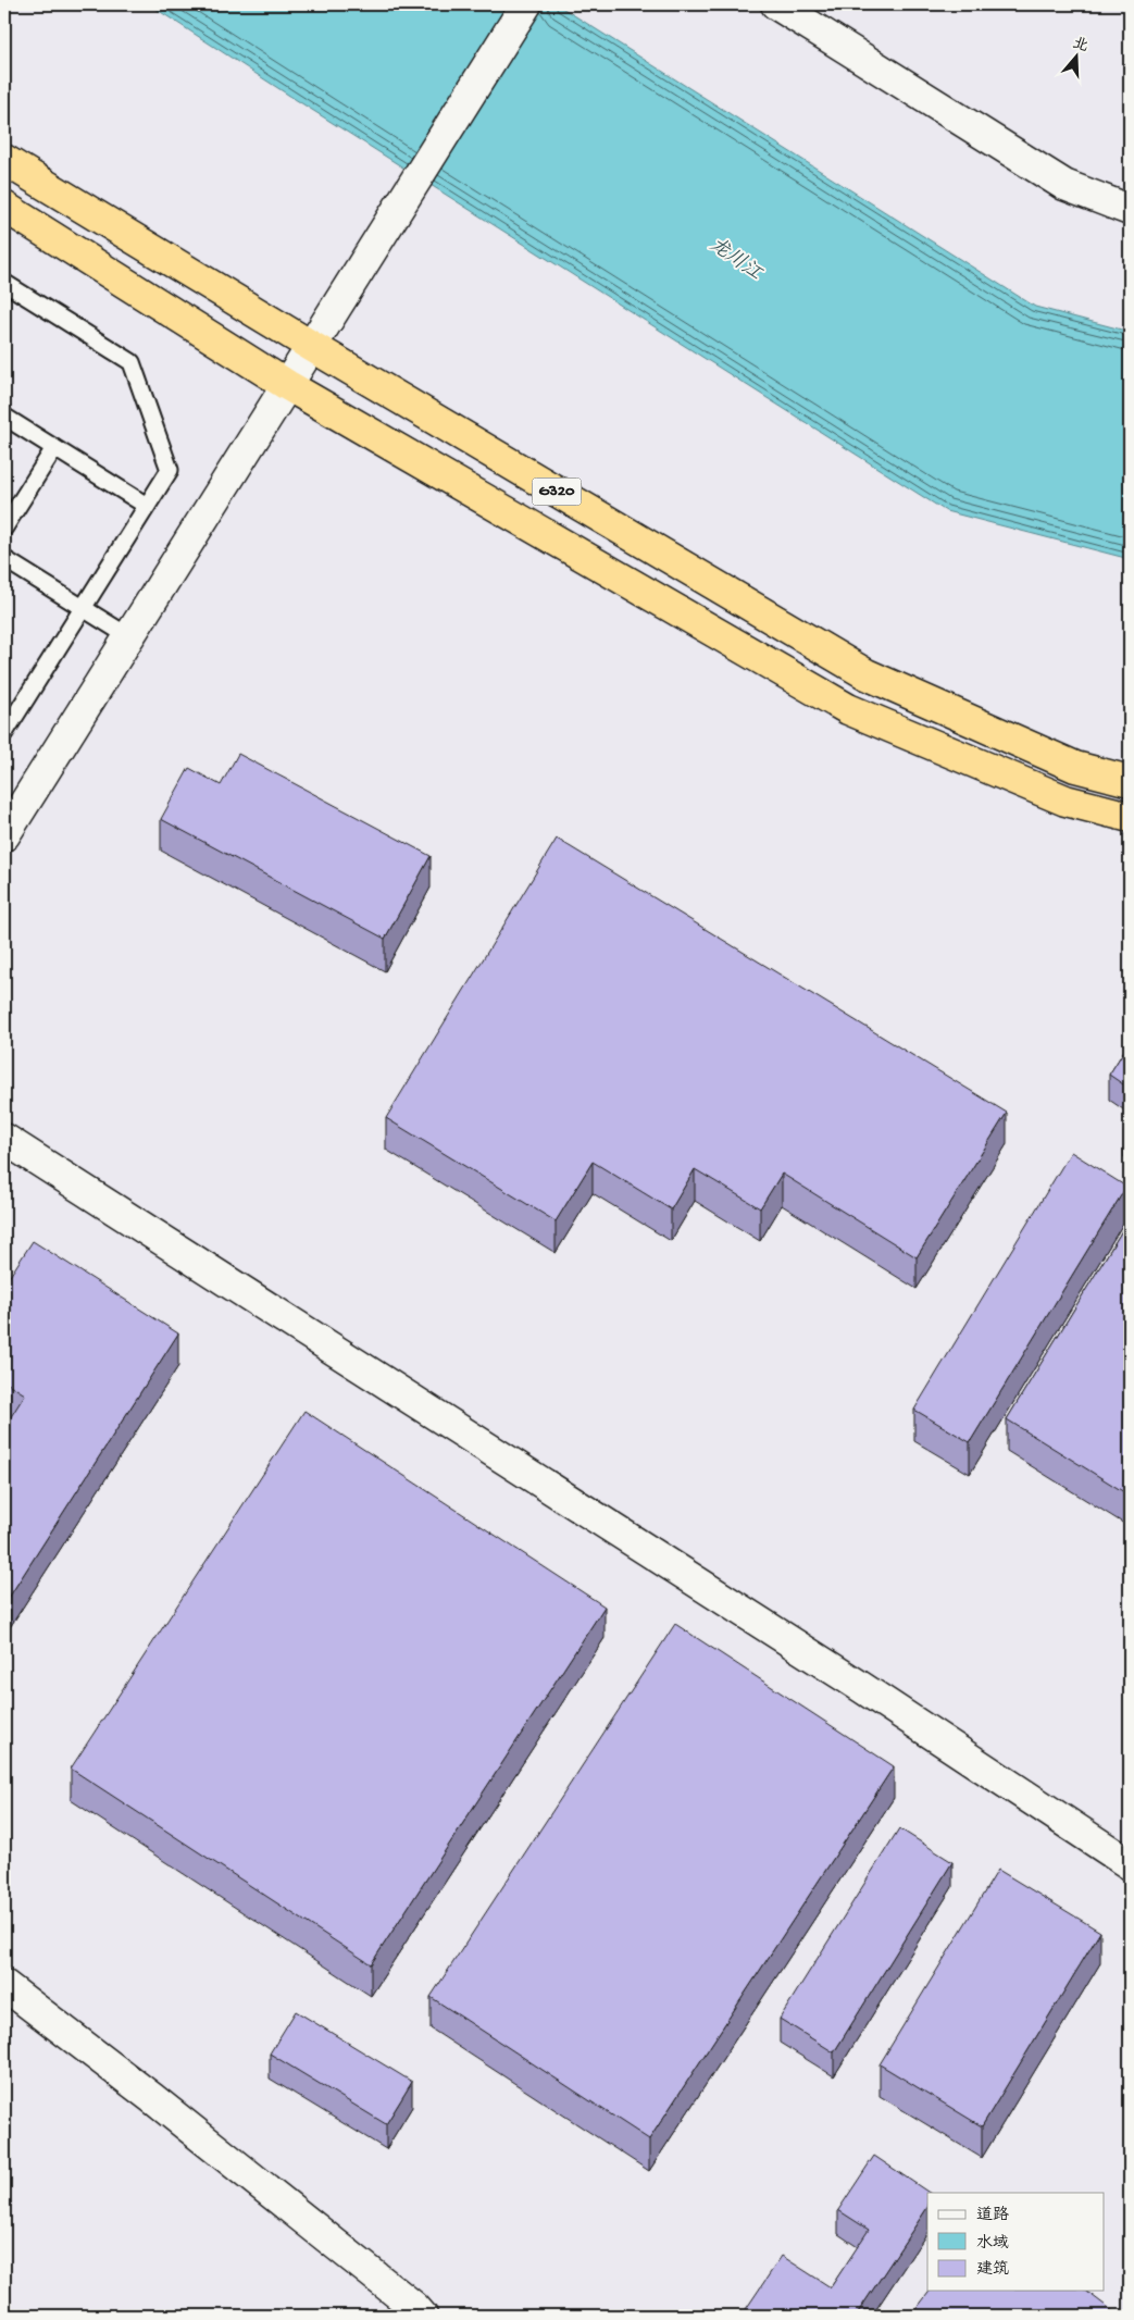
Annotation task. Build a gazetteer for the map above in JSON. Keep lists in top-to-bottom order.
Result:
{
  "streets": {
    "highway": ["G320"]
  },
  "water": ["龙川江"],
  "legend": ["道路", "水域", "建筑"],
  "north": "top"
}
